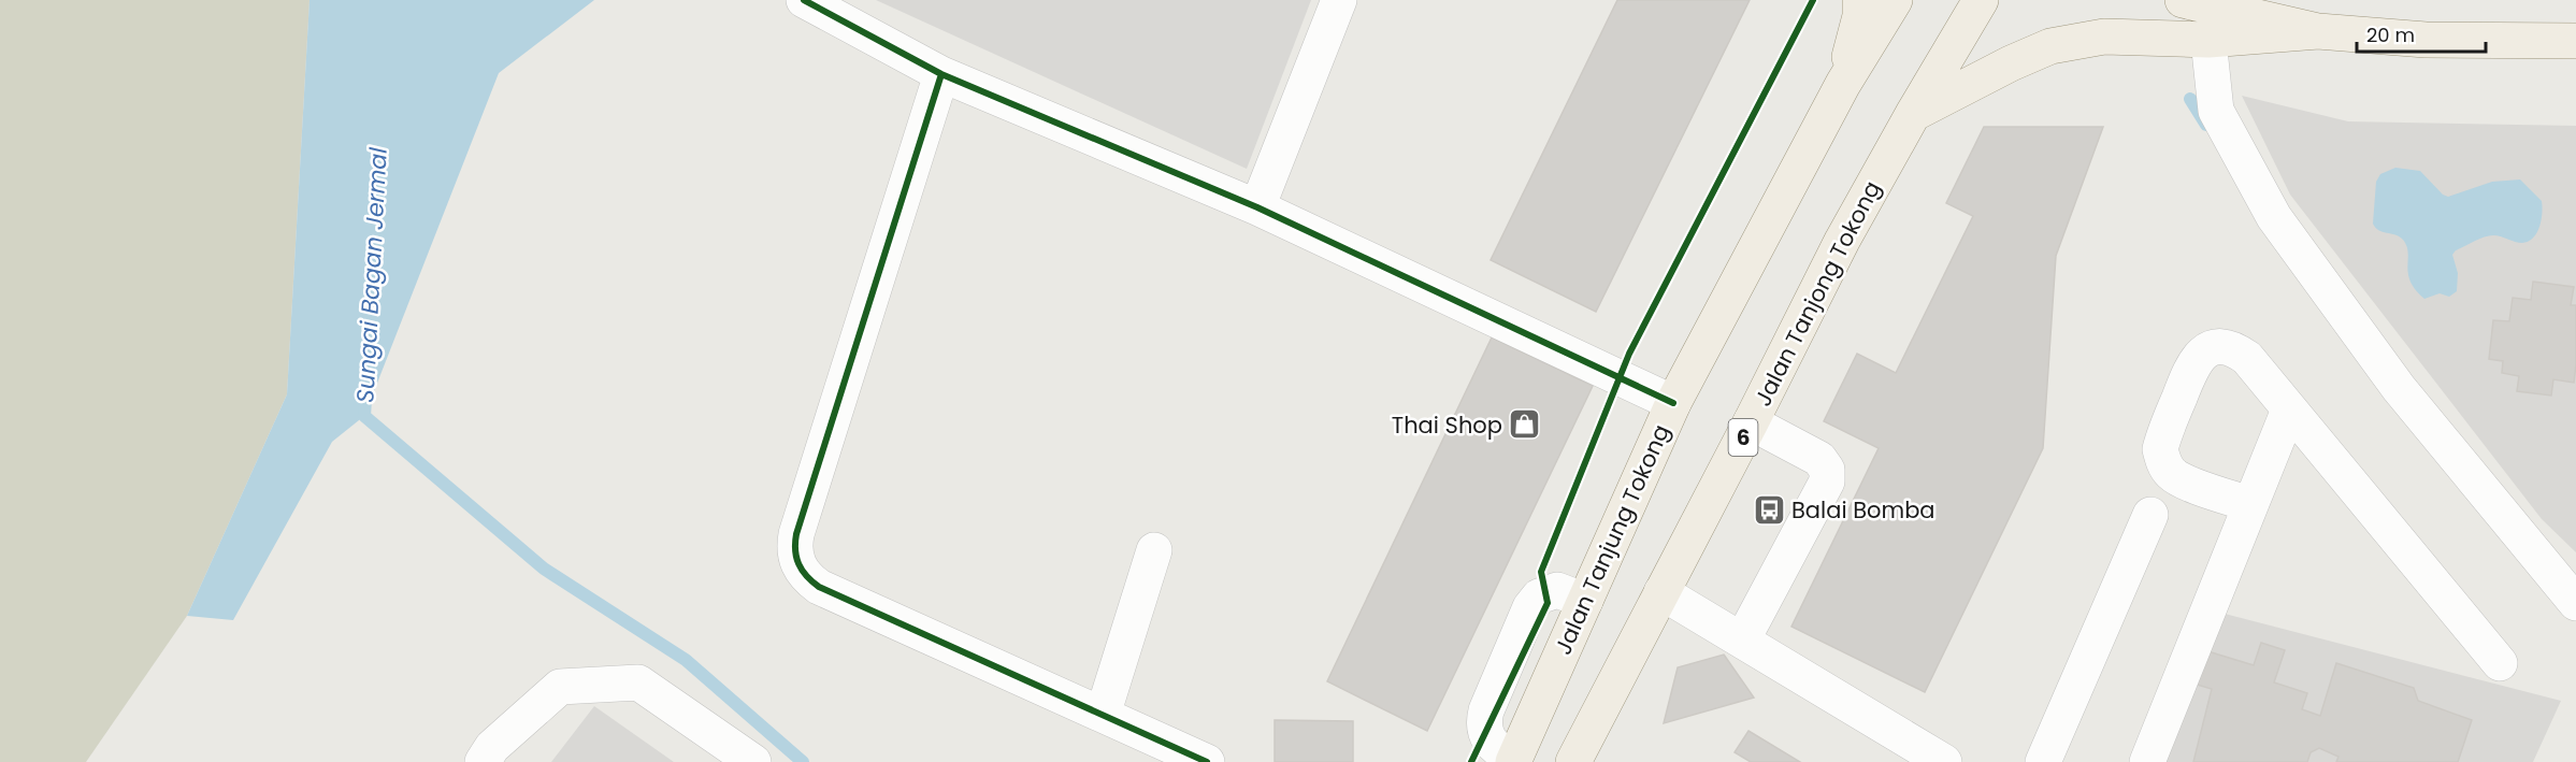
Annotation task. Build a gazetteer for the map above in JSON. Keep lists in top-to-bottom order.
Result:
{
  "streets": {
    "main road": ["Jalan Tanjong Tokong", "6", "Jalan Tanjung Tokong"]
  },
  "water": ["Sungai Bagan Jermal"],
  "places": {
    "shop": ["Thai Shop"],
    "bus stop": ["Balai Bomba"]
  },
  "scale_bar": "20 m"
}
